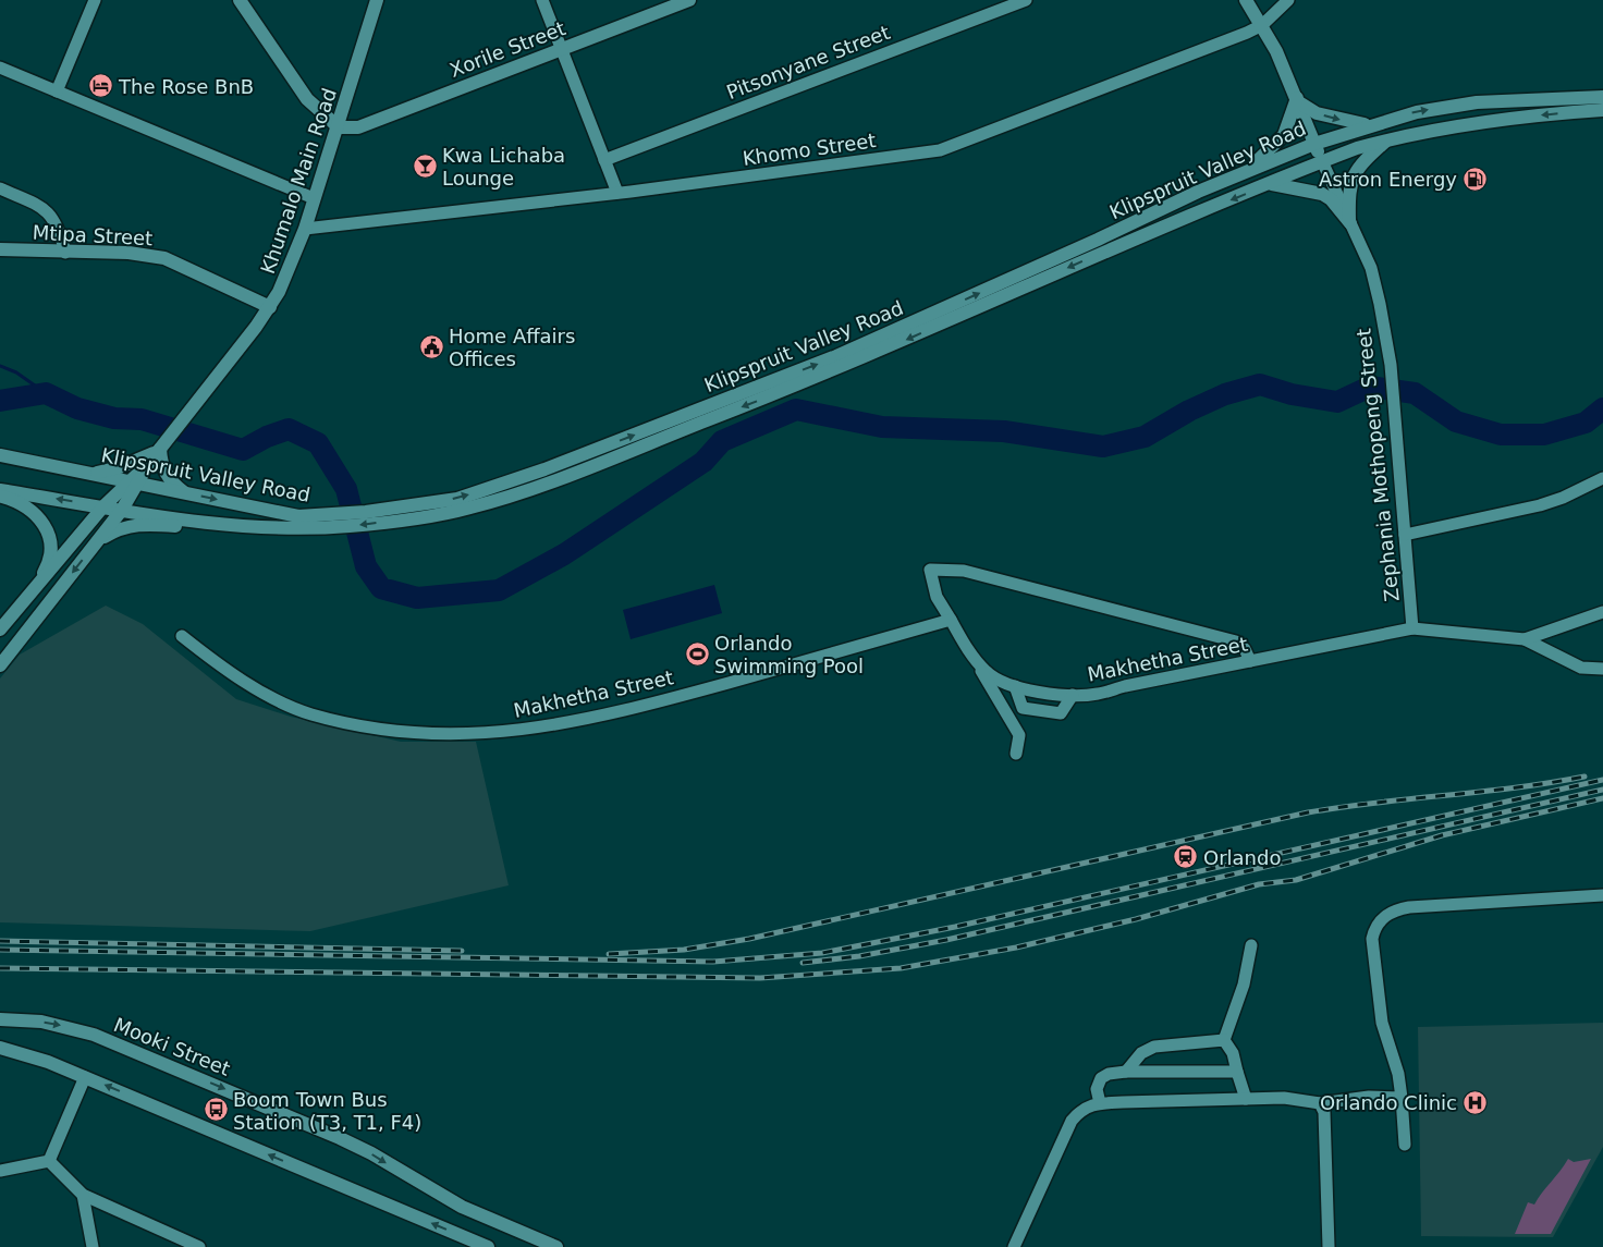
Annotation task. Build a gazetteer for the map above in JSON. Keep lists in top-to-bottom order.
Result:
{
  "streets": {
    "main road": [
      "Xorile Street",
      "Klipspruit Valley Road",
      "Khumalo Main Road",
      "Mtipa Street",
      "Zephania Mothopeng Street",
      "Mooki Street"
    ],
    "street": ["Pitsonyane Street", "Khomo Street", "Makhetha Street"]
  },
  "crossings": [
    ["Xorile Street", "Khumalo Main Road"],
    ["Khomo Street", "Khumalo Main Road"],
    ["Khomo Street", "Zephania Mothopeng Street"],
    ["Klipspruit Valley Road", "Khumalo Main Road"],
    ["Klipspruit Valley Road", "Zephania Mothopeng Street"],
    ["Khumalo Main Road", "Mtipa Street"],
    ["Zephania Mothopeng Street", "Makhetha Street"]
  ],
  "places": {
    "hotel": ["The Rose BnB"],
    "bar": ["Kwa Lichaba Lounge"],
    "fuel station": ["Astron Energy"],
    "public building": ["Home Affairs Offices"],
    "sports": ["Orlando Swimming Pool"],
    "station": ["Orlando"],
    "hospital": ["Orlando Clinic"],
    "bus stop": ["Boom Town Bus Station (T3, T1, F4)"]
  }
}
